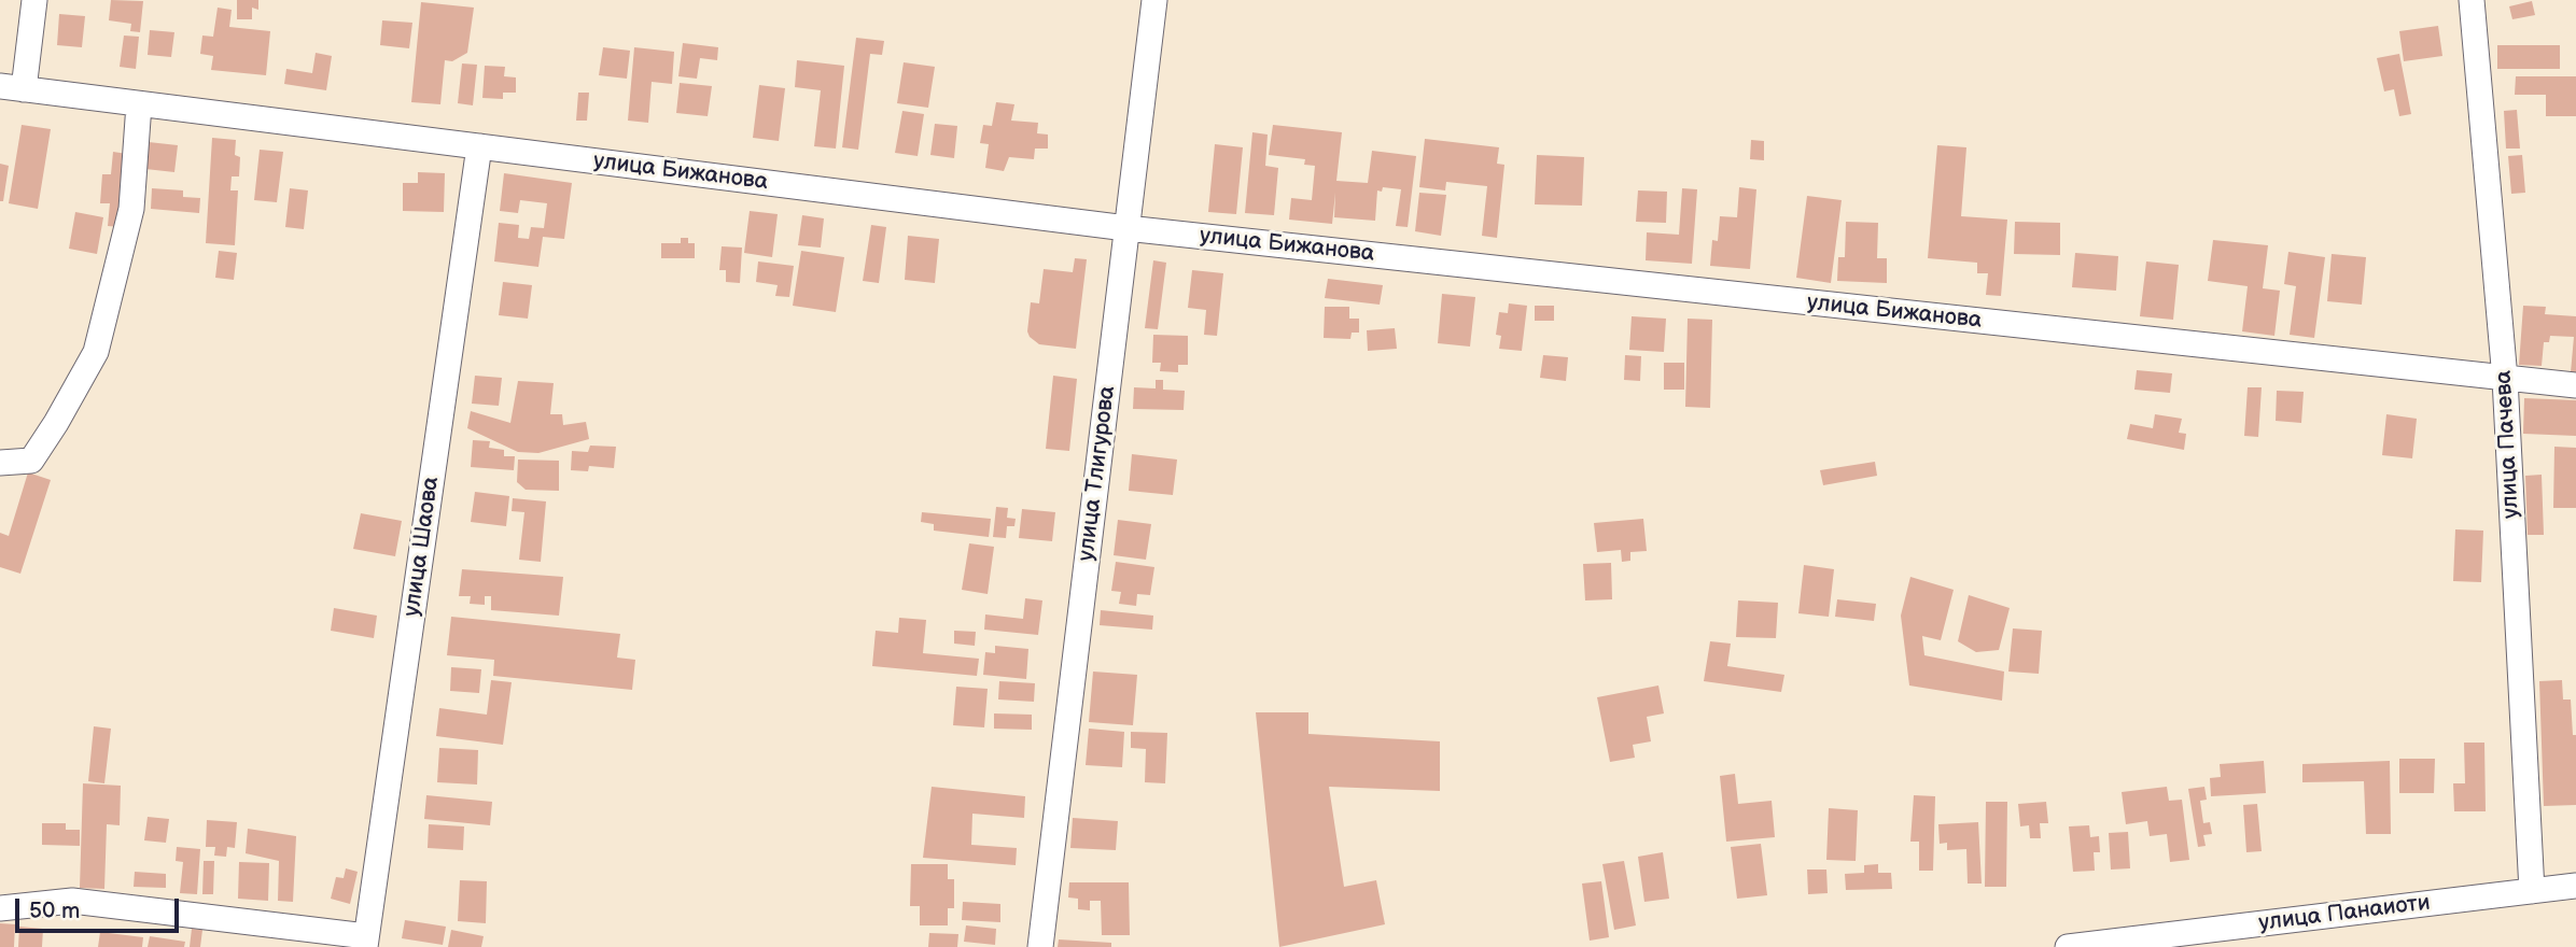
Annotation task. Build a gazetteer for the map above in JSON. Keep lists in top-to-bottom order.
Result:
{
  "streets": {
    "street": [
      "улица Бижанова",
      "улица Пачева",
      "улица Тлигурова",
      "улица Шаова",
      "улица Панаиоти"
    ]
  },
  "crossings": [
    ["улица Бижанова", "улица Пачева"],
    ["улица Бижанова", "улица Тлигурова"],
    ["улица Бижанова", "улица Шаова"],
    ["улица Пачева", "улица Панаиоти"]
  ],
  "scale_bar": "50 m"
}
